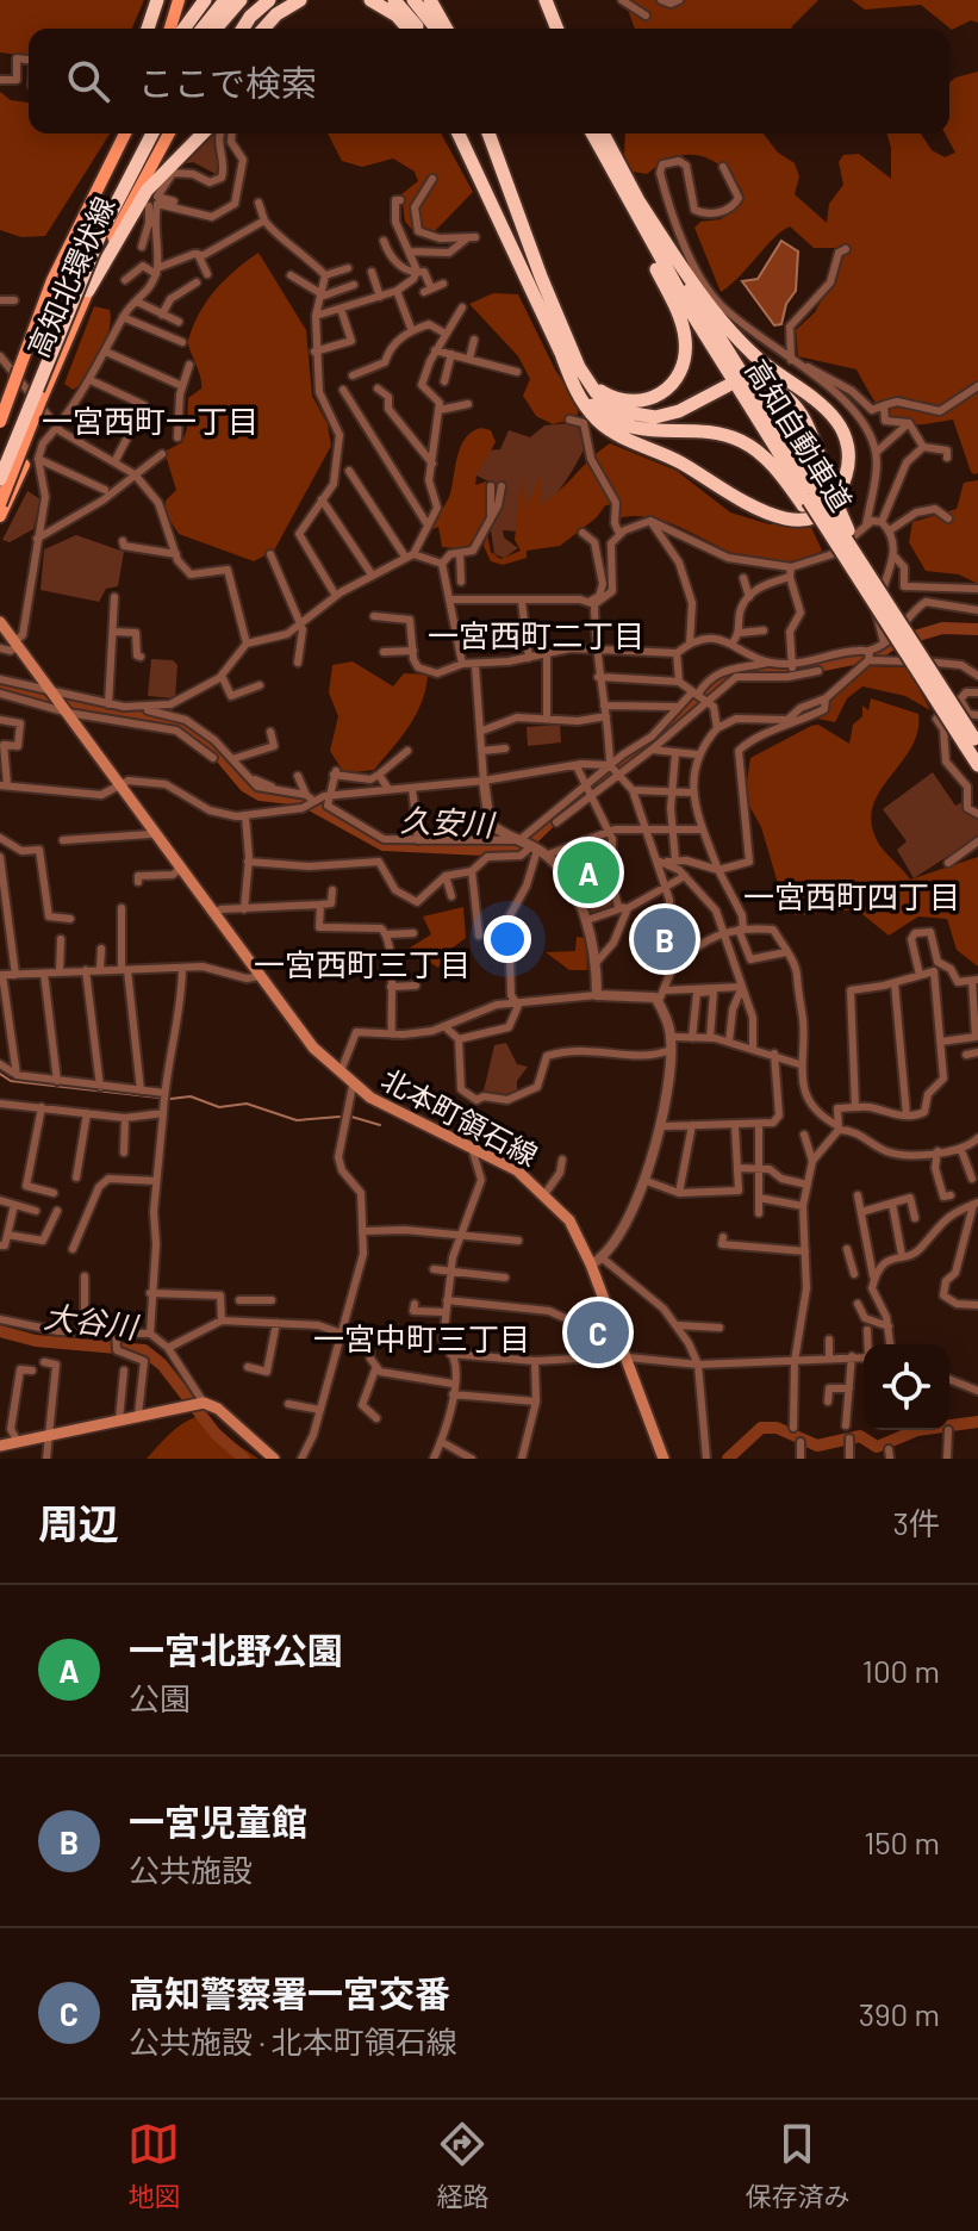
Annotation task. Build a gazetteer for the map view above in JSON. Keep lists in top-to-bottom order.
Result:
{
  "streets": {
    "highway": ["高知自動車道"],
    "main road": ["高知北環状線", "北本町領石線"]
  },
  "districts": [
    "一宮西町一丁目",
    "一宮西町二丁目",
    "一宮西町四丁目",
    "一宮西町三丁目",
    "一宮中町三丁目"
  ],
  "water": ["久安川", "大谷川"],
  "page": {
    "search": "ここで検索",
    "pins": ["A", "B", "C"],
    "heading": ["周辺", "3件"],
    "list": [
      {
        "mark": "A",
        "name": "一宮北野公園",
        "note": "公園",
        "value": "100 m"
      },
      {
        "mark": "B",
        "name": "一宮児童館",
        "note": "公共施設",
        "value": "150 m"
      },
      {
        "mark": "C",
        "name": "高知警察署一宮交番",
        "note": "公共施設 · 北本町領石線",
        "value": "390 m"
      }
    ],
    "nav": ["地図", "経路", "保存済み"]
  }
}
